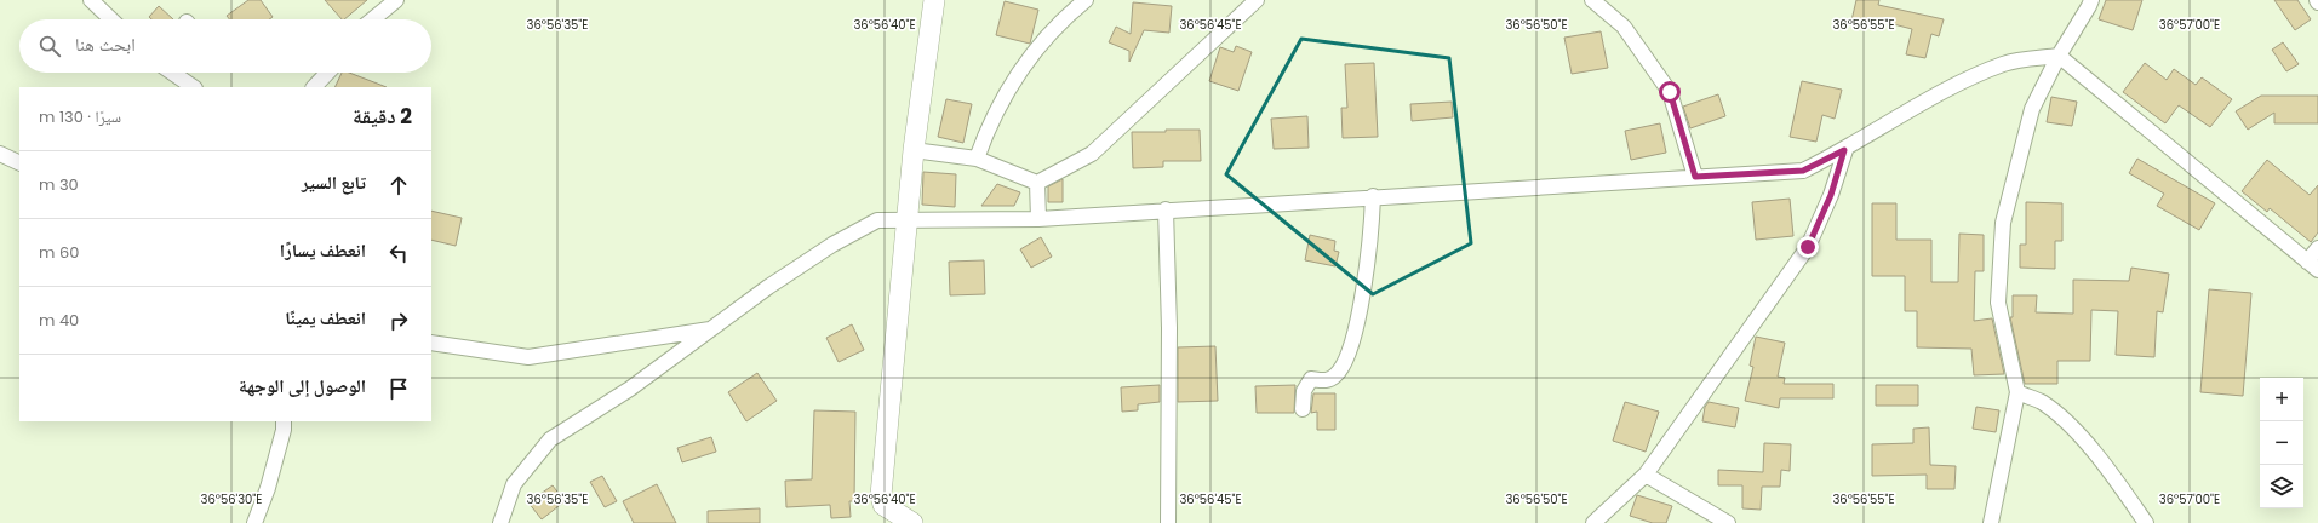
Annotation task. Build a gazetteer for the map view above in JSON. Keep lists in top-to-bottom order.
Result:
{
  "page": {
    "search": "ابحث هنا",
    "heading": ["2 دقيقة", "سيرًا · 130 m"],
    "list": [
      ["تابع السير", "30 m"],
      ["انعطف يسارًا", "60 m"],
      ["انعطف يمينًا", "40 m"],
      "الوصول إلى الوجهة"
    ],
    "map_buttons": ["+", "−"]
  },
  "coordinates": [
    "36°56'35\"E",
    "36°56'40\"E",
    "36°56'45\"E",
    "36°56'50\"E",
    "36°56'55\"E",
    "36°57'00\"E",
    "36°56'30\"E"
  ]
}
